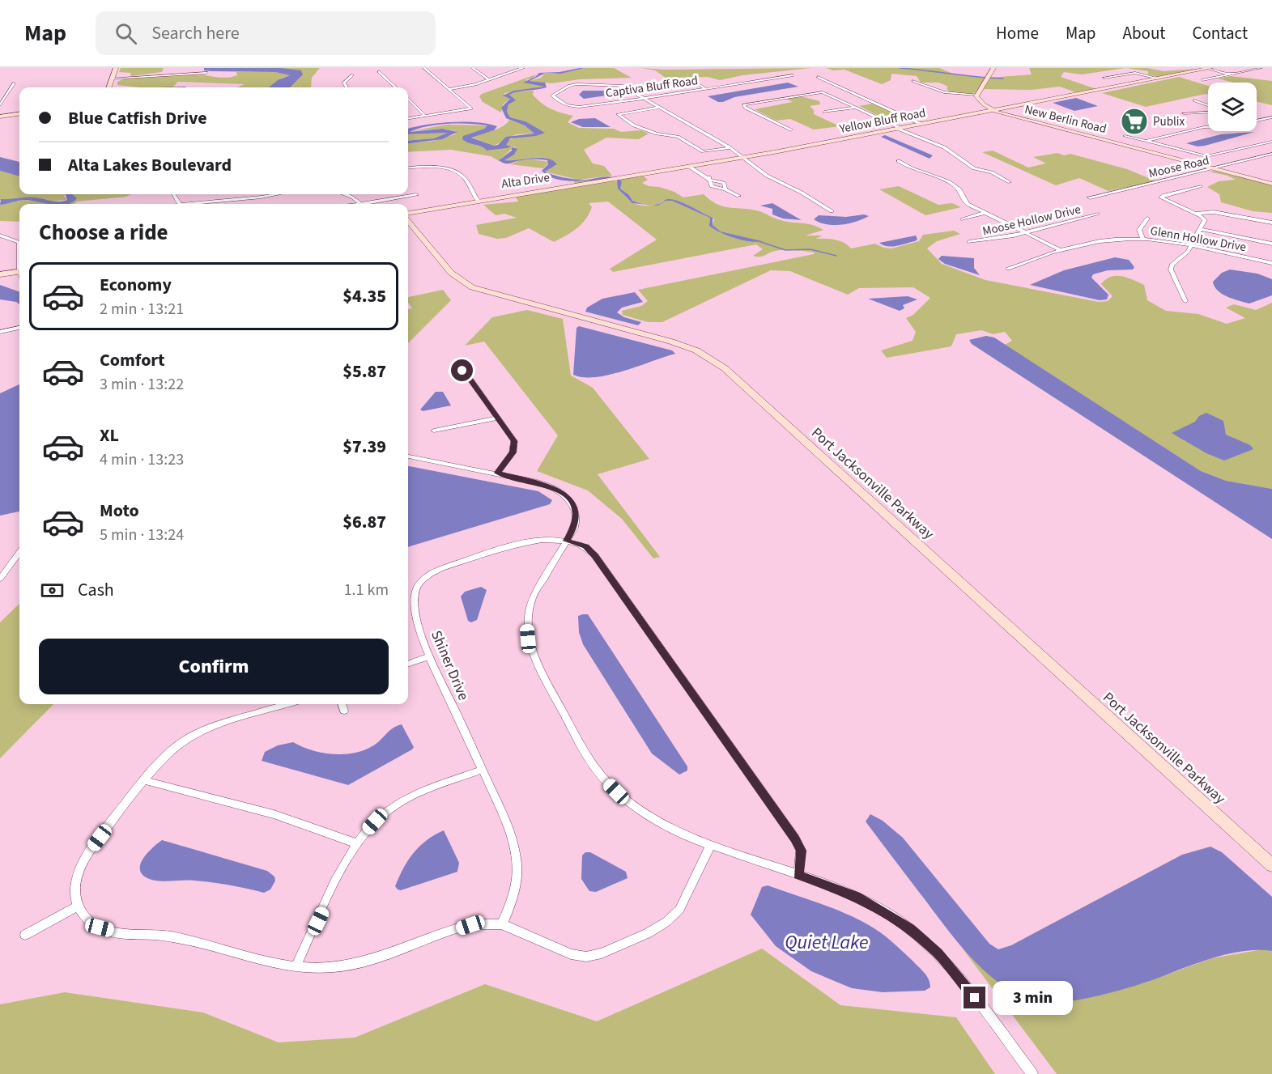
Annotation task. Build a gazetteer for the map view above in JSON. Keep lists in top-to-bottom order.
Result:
{
  "streets": {
    "street": [
      "Captiva Bluff Road",
      "New Berlin Road",
      "Yellow Bluff Road",
      "Moose Road",
      "Alta Drive",
      "Moose Hollow Drive",
      "Glenn Hollow Drive",
      "Port Jacksonville Parkway",
      "Shiner Drive"
    ]
  },
  "crossings": [
    ["New Berlin Road", "Yellow Bluff Road"],
    ["New Berlin Road", "Moose Road"],
    ["Yellow Bluff Road", "Alta Drive"]
  ],
  "water": ["Quiet Lake"],
  "places": {
    "supermarket": ["Publix"]
  },
  "page": {
    "header": "Map",
    "search": "Search here",
    "nav": [
      "Home",
      "Map",
      "About",
      "Contact"
    ],
    "banner": ["Blue Catfish Drive", "Alta Lakes Boulevard"],
    "heading": "Choose a ride",
    "list": [
      {
        "name": "Economy",
        "note": "2 min · 13:21",
        "value": "$4.35"
      },
      {
        "name": "Comfort",
        "note": "3 min · 13:22",
        "value": "$5.87"
      },
      {
        "name": "XL",
        "note": "4 min · 13:23",
        "value": "$7.39"
      },
      {
        "name": "Moto",
        "note": "5 min · 13:24",
        "value": "$6.87"
      }
    ],
    "pay": ["Cash", "1.1 km"],
    "buttons": "Confirm",
    "bubble": "3 min"
  }
}
